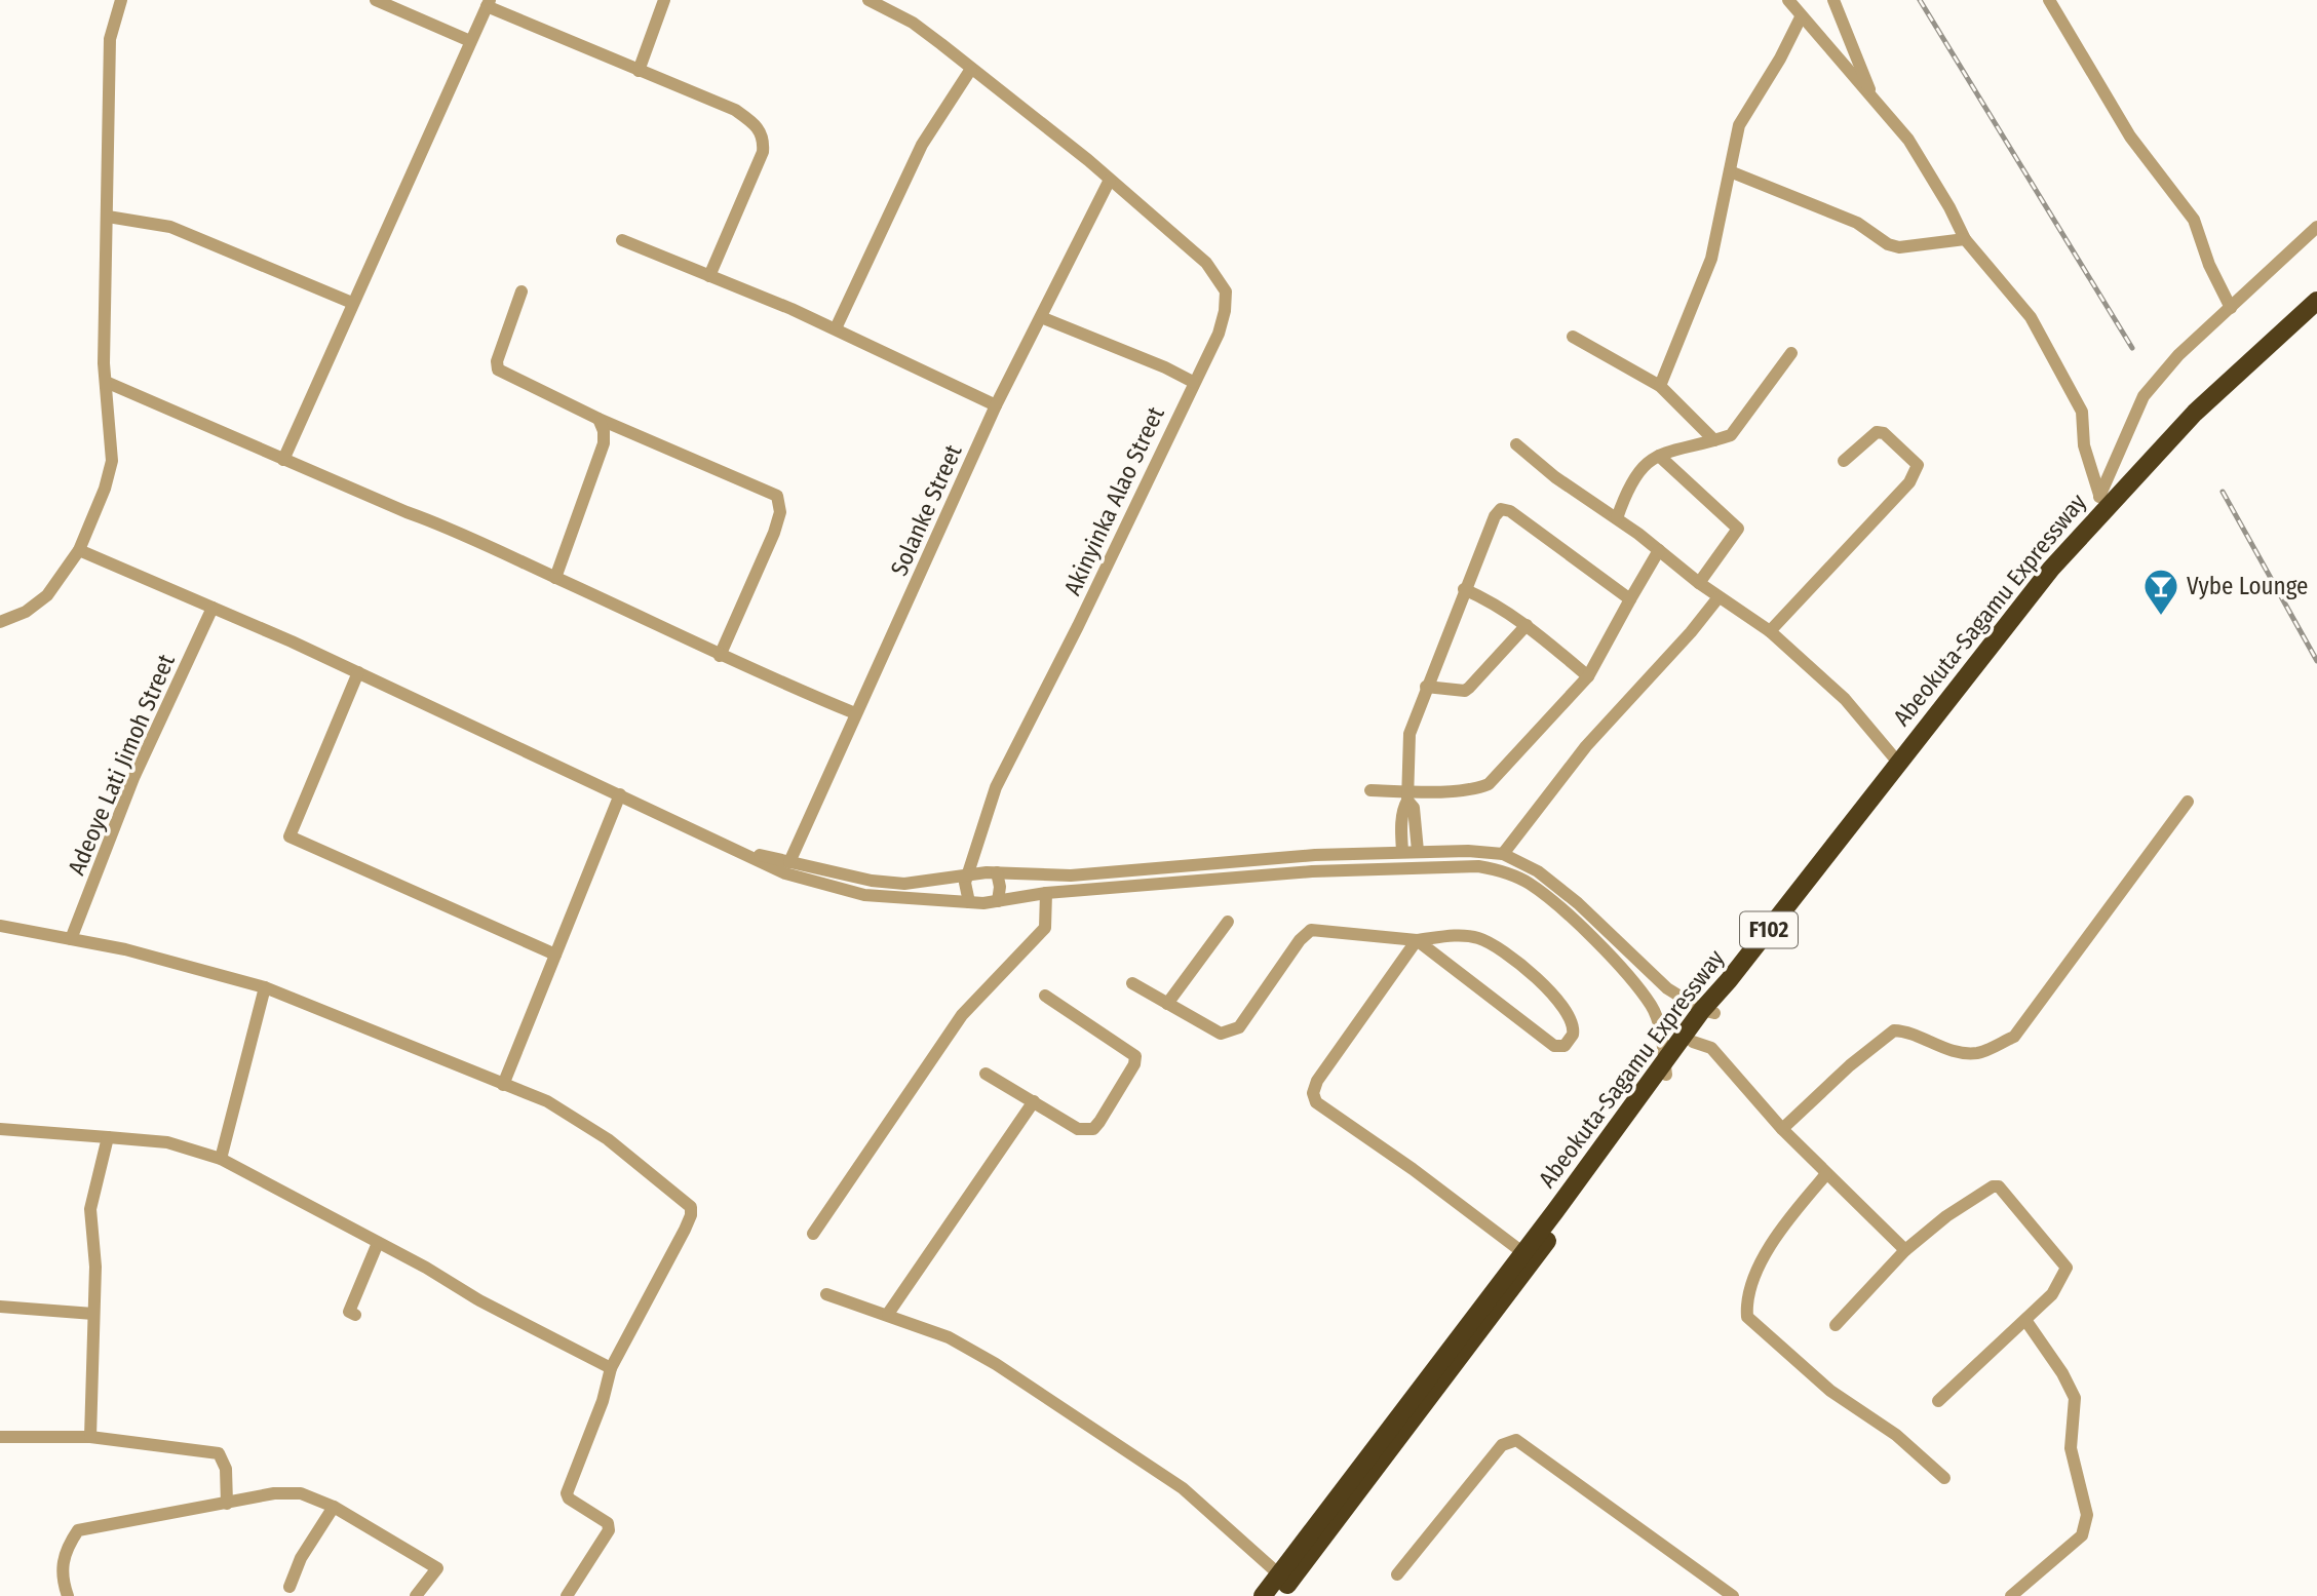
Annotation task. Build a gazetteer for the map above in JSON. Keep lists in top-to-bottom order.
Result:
{
  "streets": {
    "highway": ["Abeokuta-Sagamu Expressway", "F102"],
    "street": ["Akinyinka Alao Street", "Solanke Street", "Adeoye Lati Jimoh Street"]
  },
  "crossings": [
    ["Akinyinka Alao Street", "Solanke Street"]
  ],
  "places": {
    "bar": ["Vybe Lounge"]
  }
}
